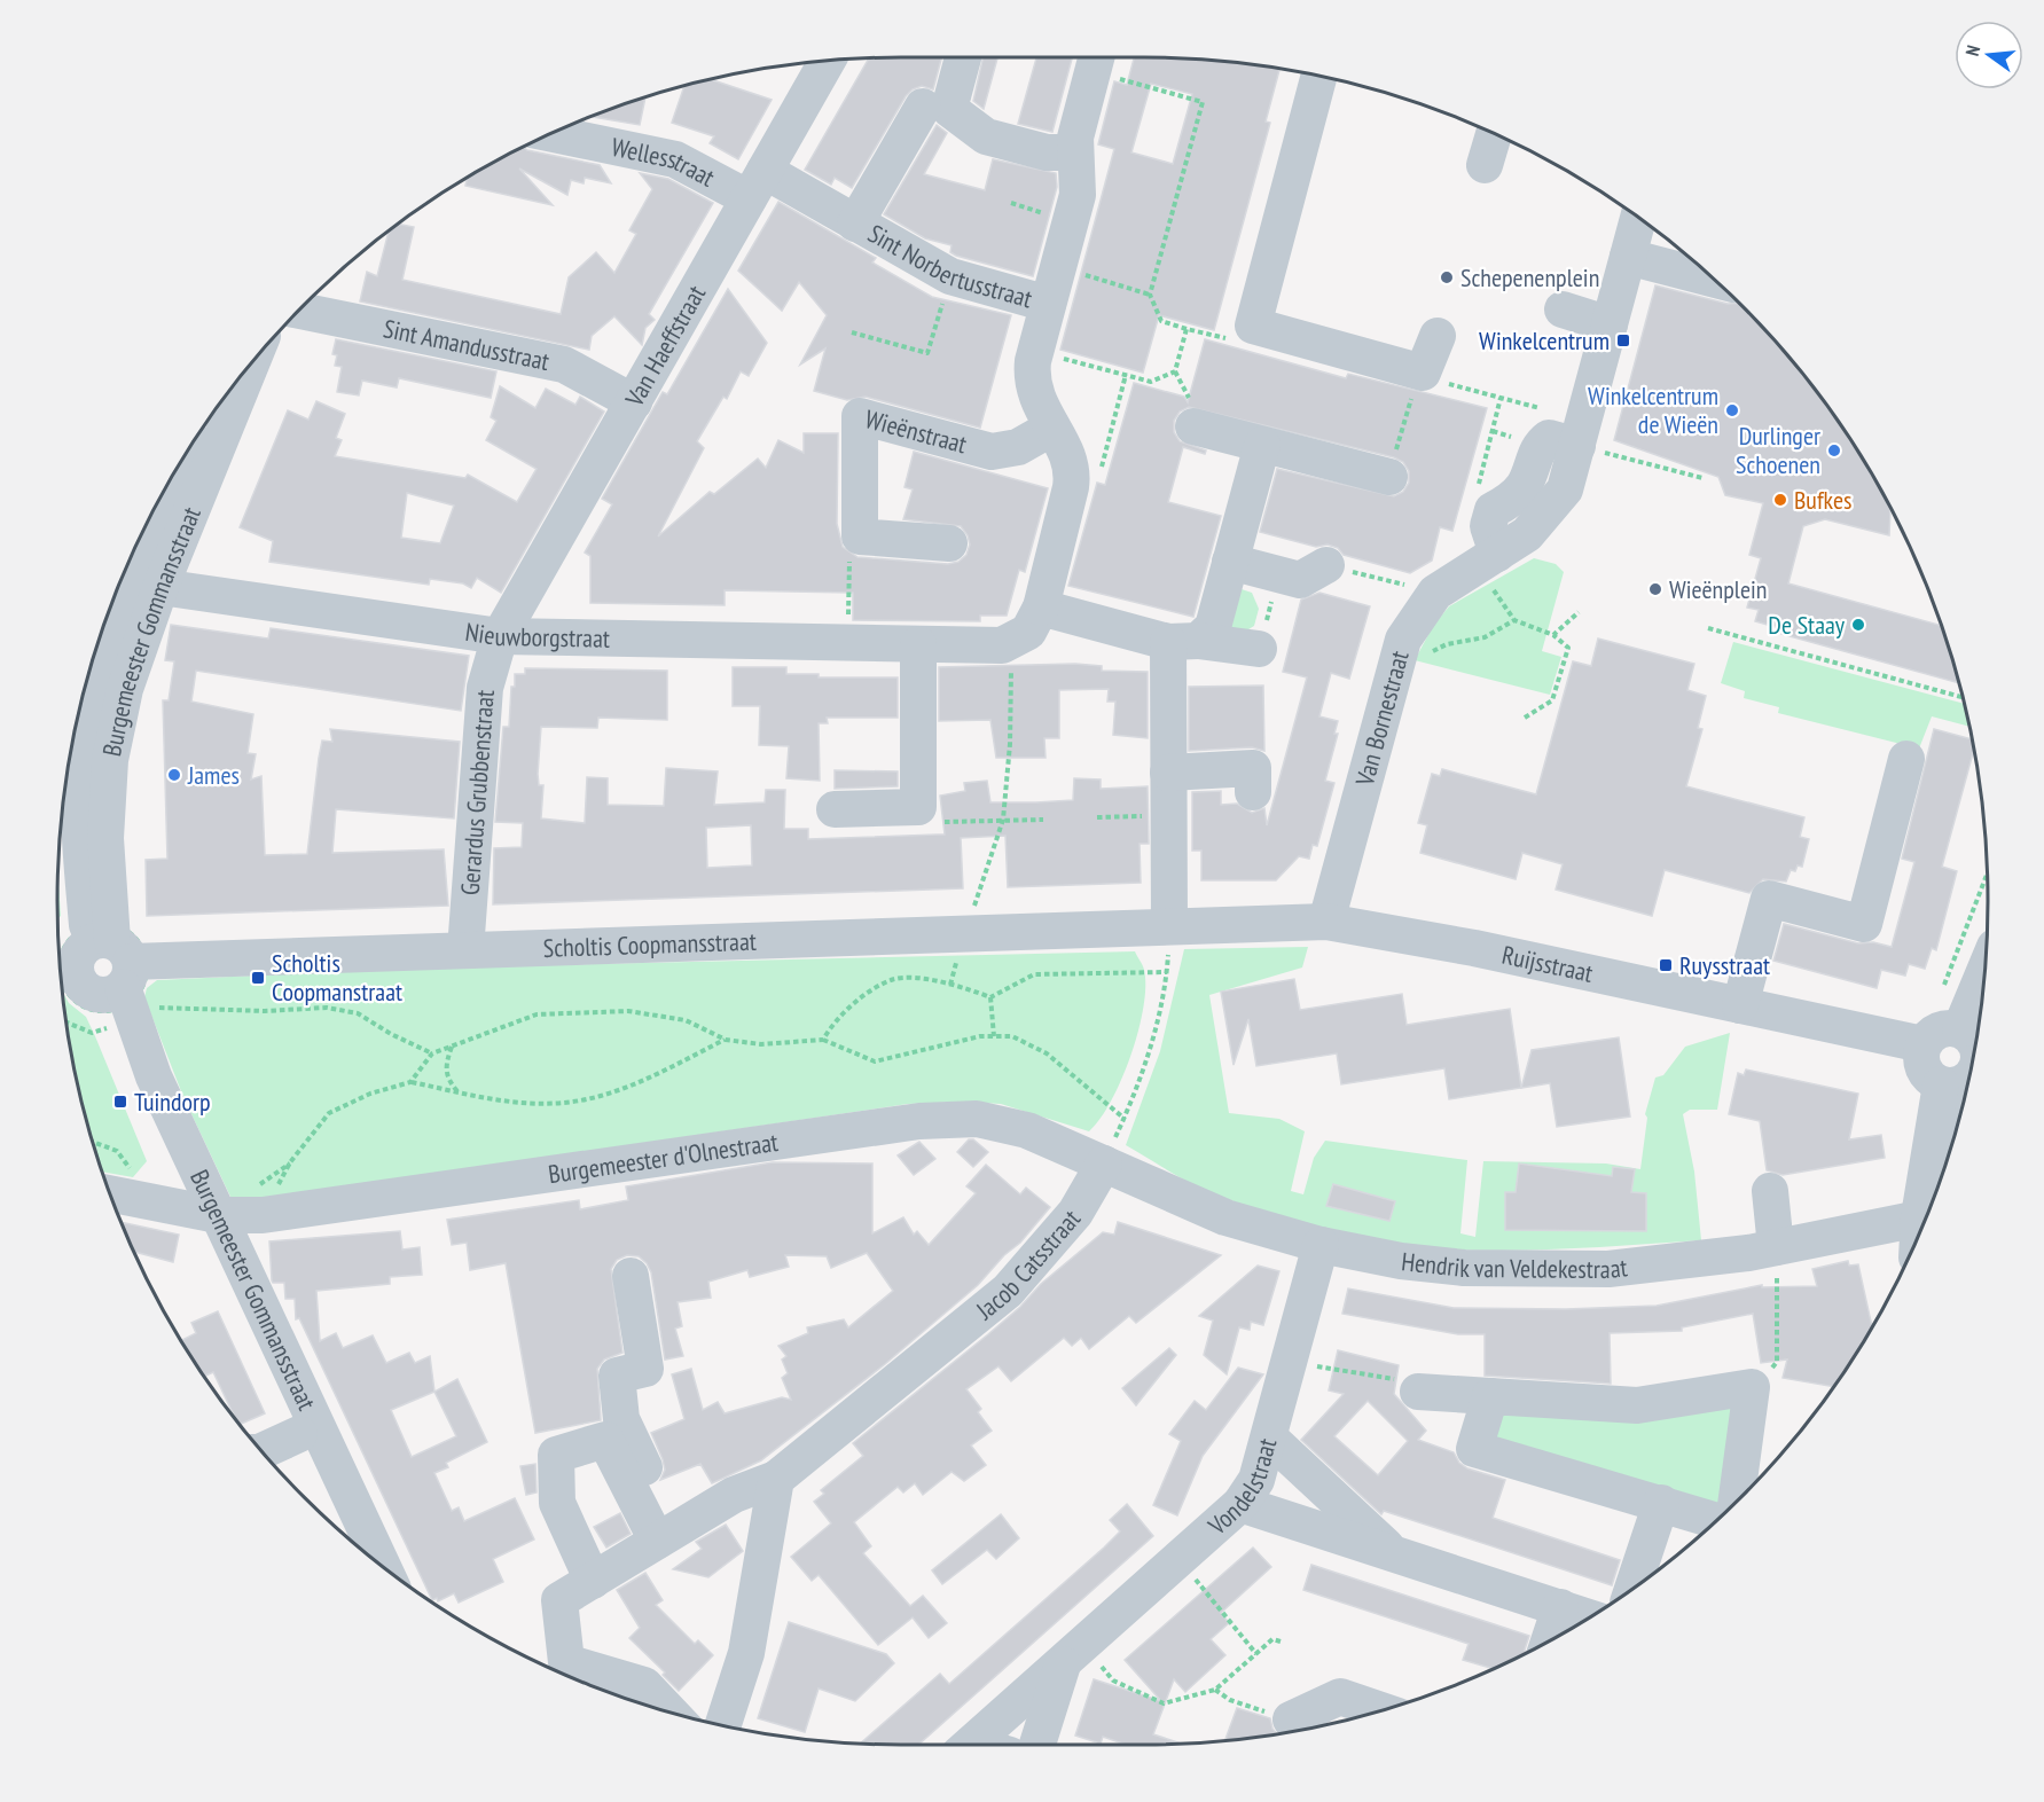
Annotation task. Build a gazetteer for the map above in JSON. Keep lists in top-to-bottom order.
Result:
{
  "streets": {
    "street": [
      "Wellesstraat",
      "Sint Norbertusstraat",
      "Sint Amandusstraat",
      "Van Haeffstraat",
      "Wieënstraat",
      "Burgemeester Gommansstraat",
      "Nieuwborgstraat",
      "Van Bornestraat",
      "Gerardus Grubbenstraat",
      "Scholtis Coopmansstraat",
      "Ruijsstraat",
      "Burgemeester d'Olnestraat",
      "Jacob Catsstraat",
      "Hendrik van Veldekestraat",
      "Vondelstraat"
    ]
  },
  "crossings": [
    ["Wellesstraat", "Sint Norbertusstraat"],
    ["Wellesstraat", "Van Haeffstraat"],
    ["Sint Norbertusstraat", "Van Haeffstraat"],
    ["Sint Amandusstraat", "Van Haeffstraat"],
    ["Van Haeffstraat", "Nieuwborgstraat"],
    ["Van Haeffstraat", "Gerardus Grubbenstraat"],
    ["Burgemeester Gommansstraat", "Nieuwborgstraat"],
    ["Burgemeester Gommansstraat", "Scholtis Coopmansstraat"],
    ["Burgemeester Gommansstraat", "Burgemeester d'Olnestraat"],
    ["Nieuwborgstraat", "Gerardus Grubbenstraat"],
    ["Van Bornestraat", "Ruijsstraat"],
    ["Gerardus Grubbenstraat", "Scholtis Coopmansstraat"],
    ["Scholtis Coopmansstraat", "Ruijsstraat"],
    ["Burgemeester d'Olnestraat", "Jacob Catsstraat"],
    ["Burgemeester d'Olnestraat", "Hendrik van Veldekestraat"],
    ["Jacob Catsstraat", "Hendrik van Veldekestraat"],
    ["Hendrik van Veldekestraat", "Vondelstraat"]
  ],
  "places": {
    "other": [
      "Schepenenplein",
      "Winkelcentrum de Wieën",
      "Durlinger Schoenen",
      "Bufkes",
      "Wieënplein",
      "De Staay",
      "James"
    ],
    "transit": [
      "Winkelcentrum",
      "Ruysstraat",
      "Scholtis Coopmanstraat",
      "Tuindorp"
    ]
  },
  "north": "left"
}
